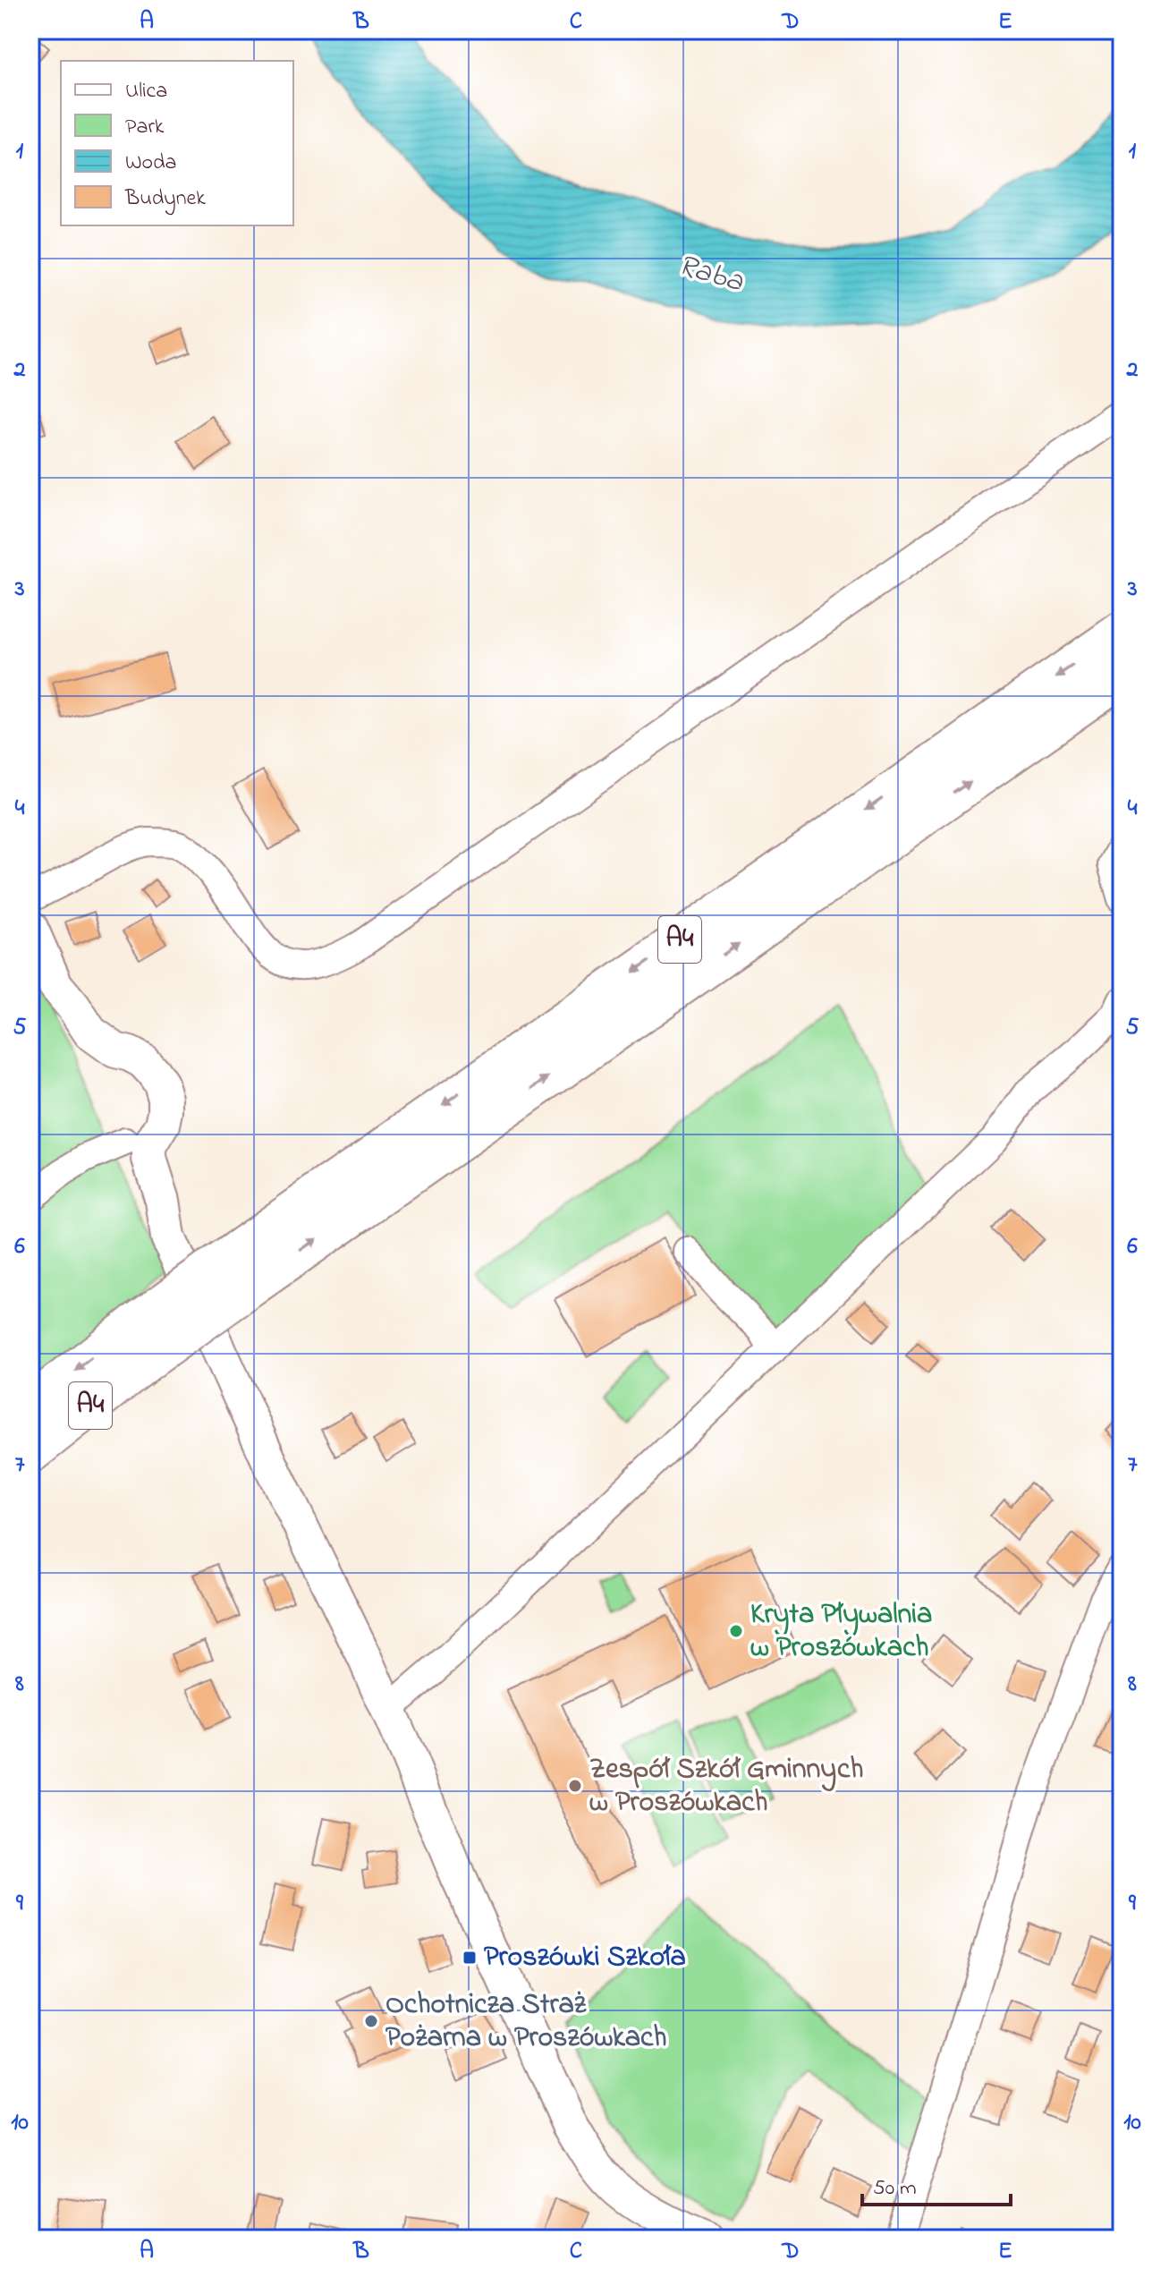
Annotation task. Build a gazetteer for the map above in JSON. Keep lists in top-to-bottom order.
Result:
{
  "streets": {
    "highway": ["A4"]
  },
  "water": ["Raba"],
  "places": {
    "other": ["Kryta Pływalnia w Proszówkach", "Zespół Szkół Gminnych w Proszówkach", "Ochotnicza Straż Pożarna w Proszówkach"],
    "transit": ["Proszówki Szkoła"]
  },
  "legend": [
    "Ulica",
    "Park",
    "Woda",
    "Budynek"
  ],
  "scale_bar": "50 m",
  "grid": {
    "columns": [
      "A",
      "B",
      "C",
      "D",
      "E"
    ],
    "rows": [
      "1",
      "2",
      "3",
      "4",
      "5",
      "6",
      "7",
      "8",
      "9",
      "10"
    ]
  }
}
